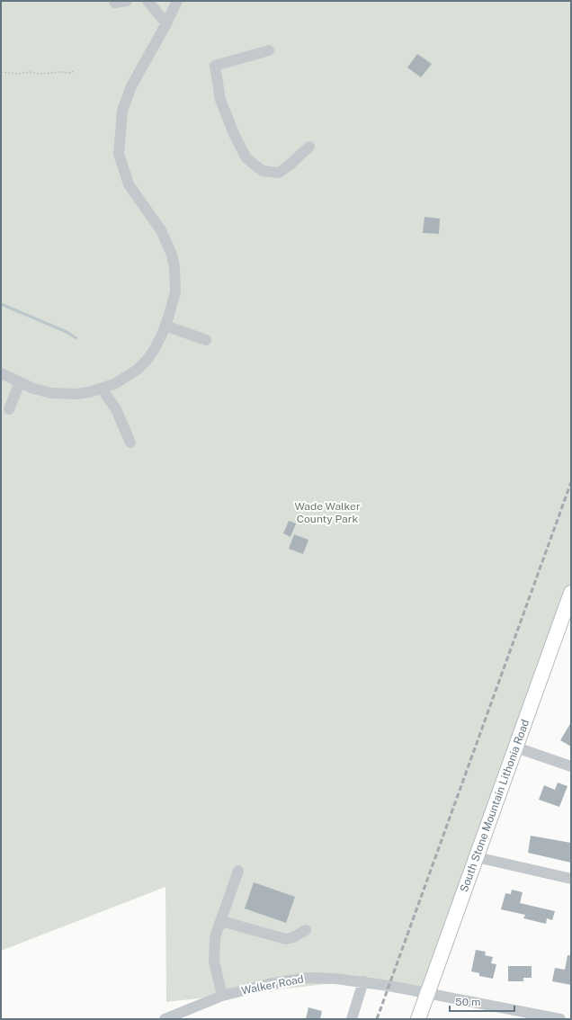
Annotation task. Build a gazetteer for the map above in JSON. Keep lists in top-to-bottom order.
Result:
{
  "streets": {
    "main road": ["South Stone Mountain Lithonia Road"],
    "street": ["Walker Road"]
  },
  "crossings": [
    ["South Stone Mountain Lithonia Road", "Walker Road"]
  ],
  "parks": ["Wade Walker County Park"],
  "scale_bar": "50 m"
}
